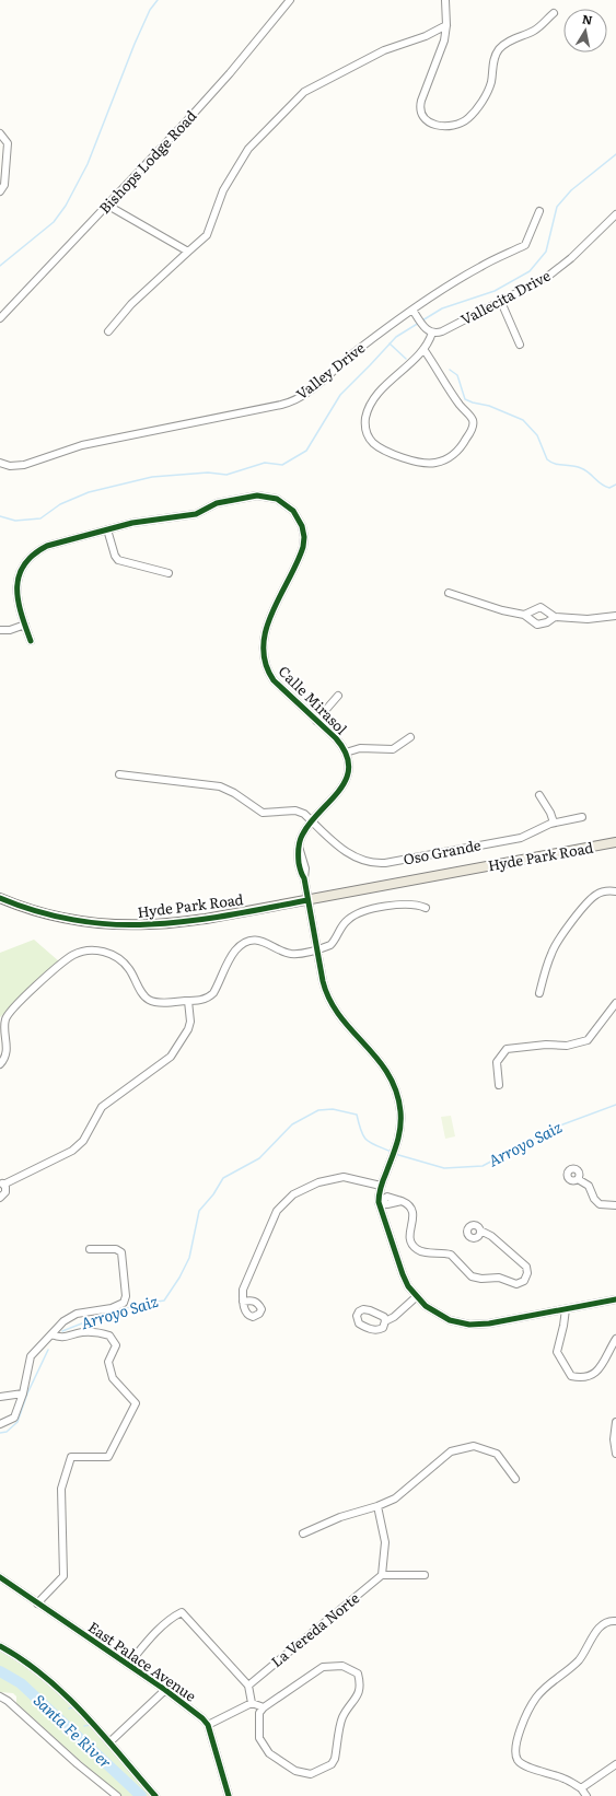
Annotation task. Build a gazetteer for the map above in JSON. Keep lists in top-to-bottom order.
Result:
{
  "streets": {
    "main road": ["Hyde Park Road"],
    "street": [
      "Bishops Lodge Road",
      "Vallecita Drive",
      "Valley Drive",
      "Calle Mirasol",
      "Oso Grande",
      "La Vereda Norte",
      "East Palace Avenue"
    ]
  },
  "crossings": [
    ["Calle Mirasol", "Oso Grande"],
    ["Calle Mirasol", "Hyde Park Road"]
  ],
  "water": ["Arroyo Saiz", "Santa Fe River"],
  "north": "top"
}
